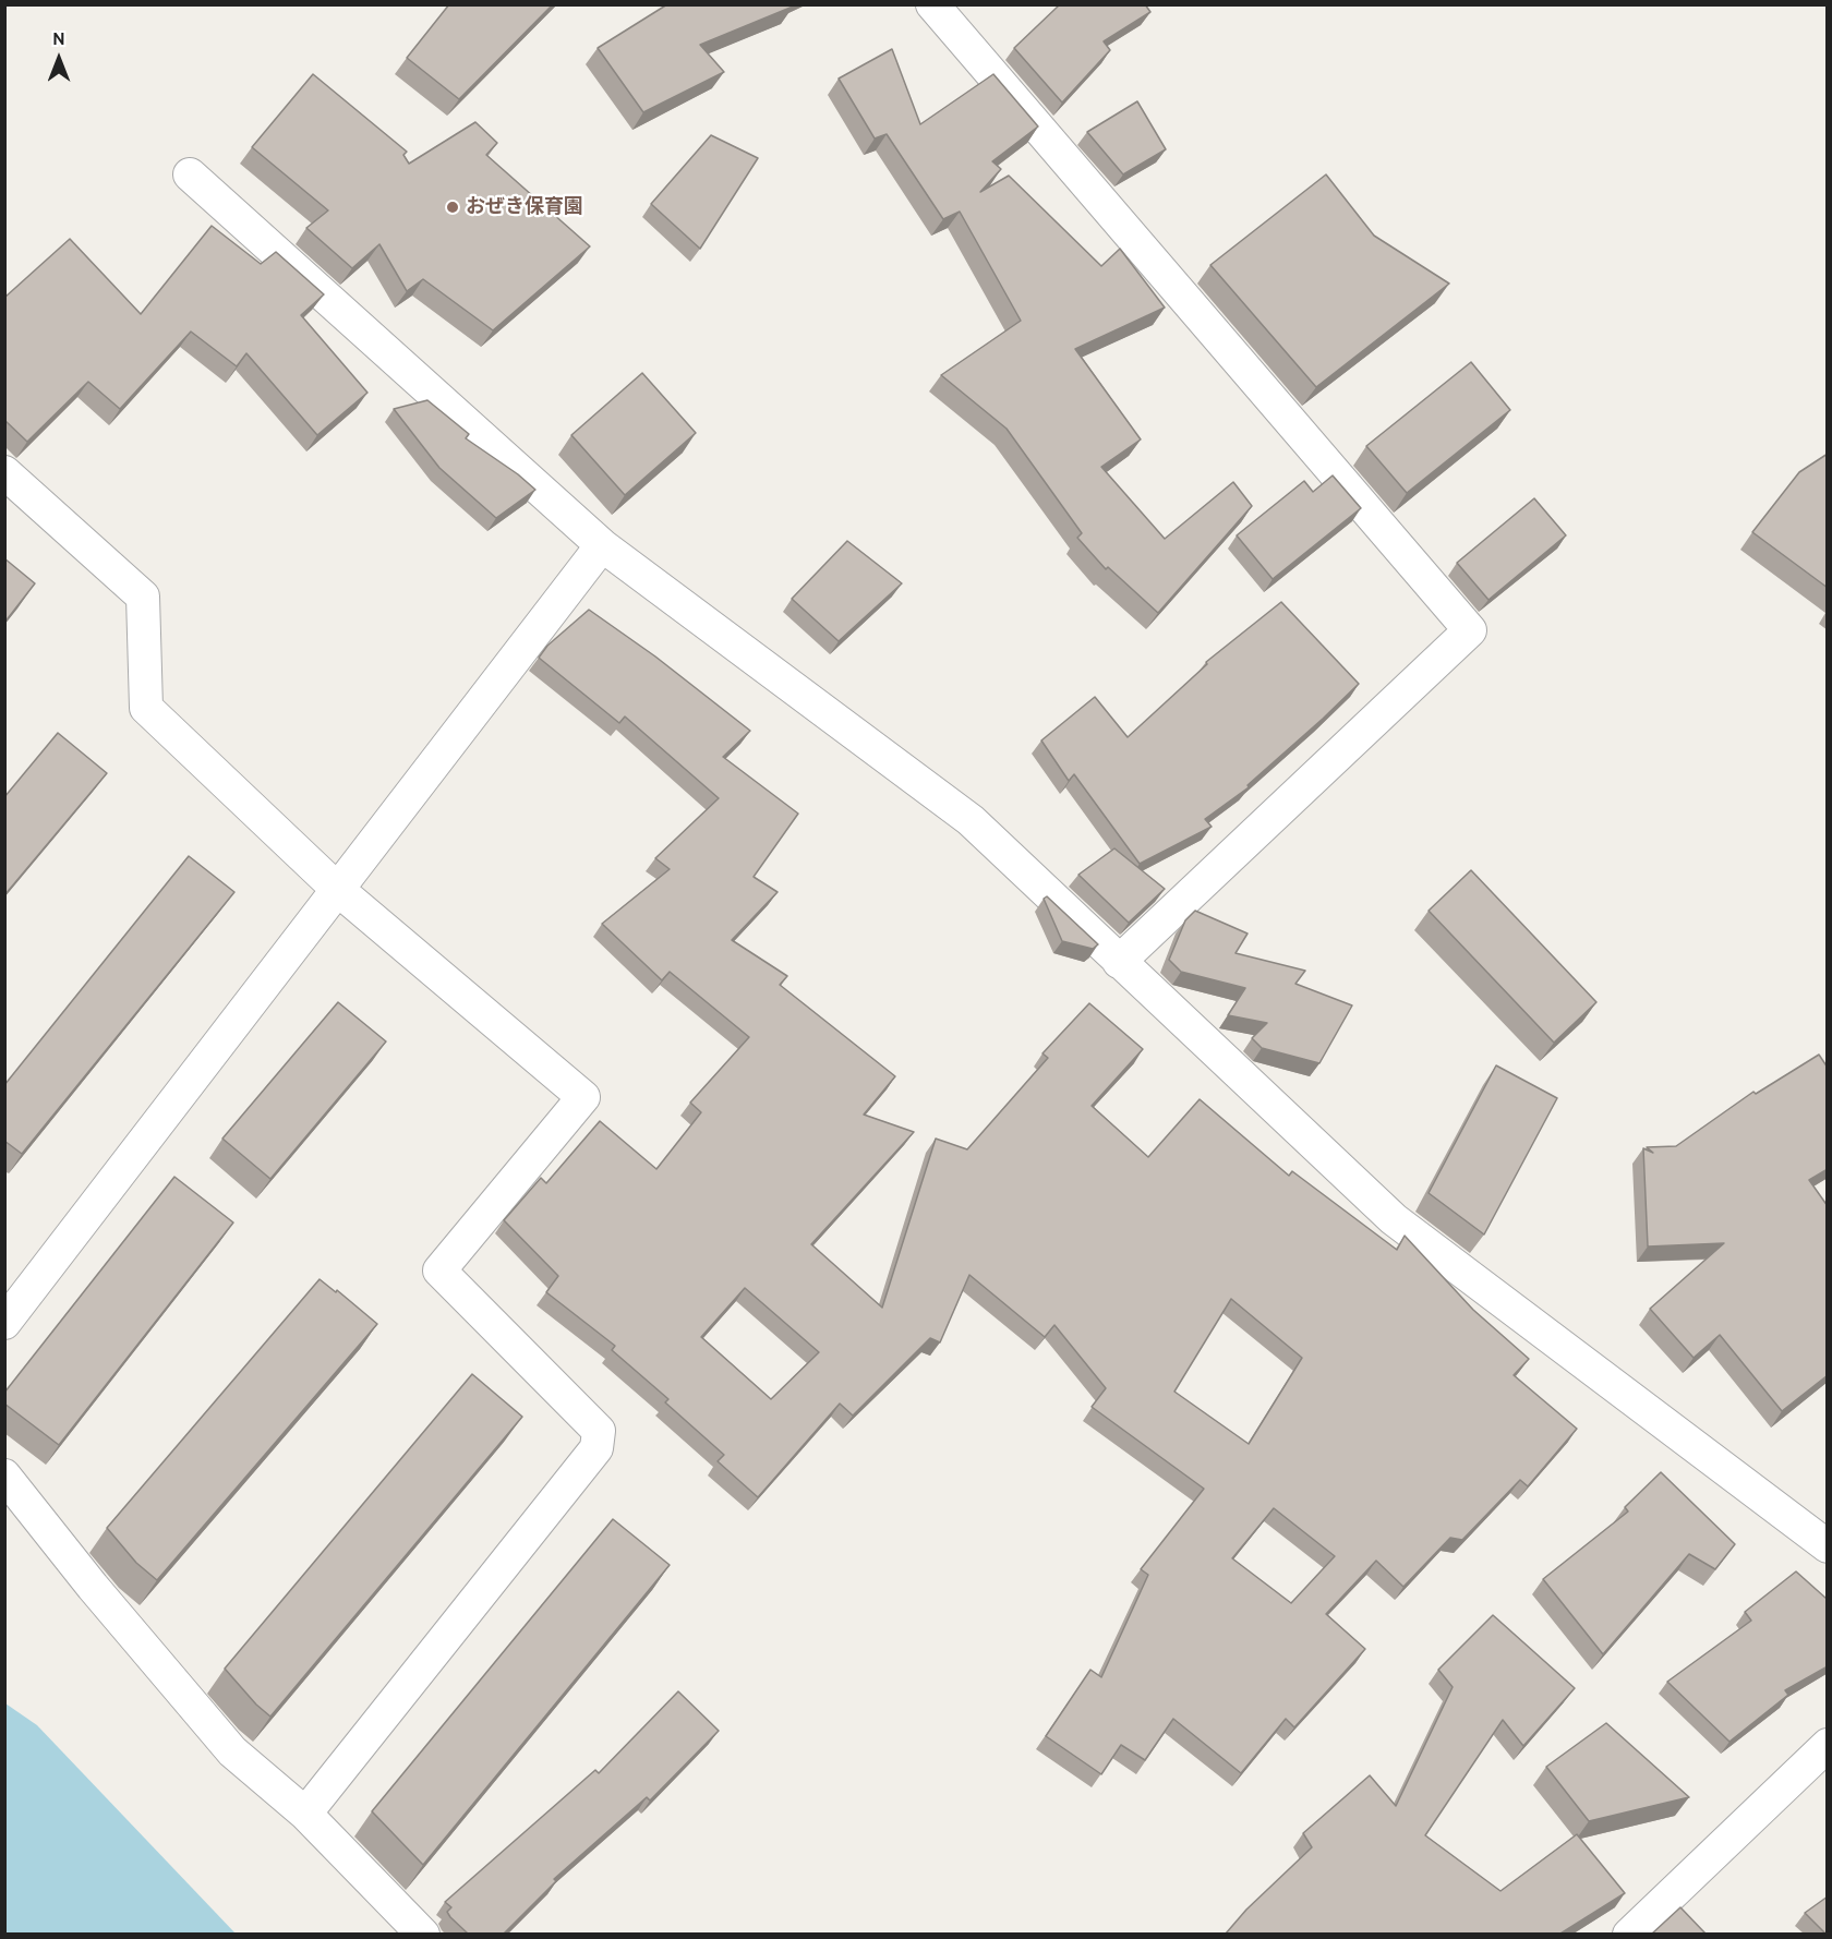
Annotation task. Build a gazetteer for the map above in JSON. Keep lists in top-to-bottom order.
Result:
{
  "places": ["おぜき保育園"],
  "north": "top"
}
